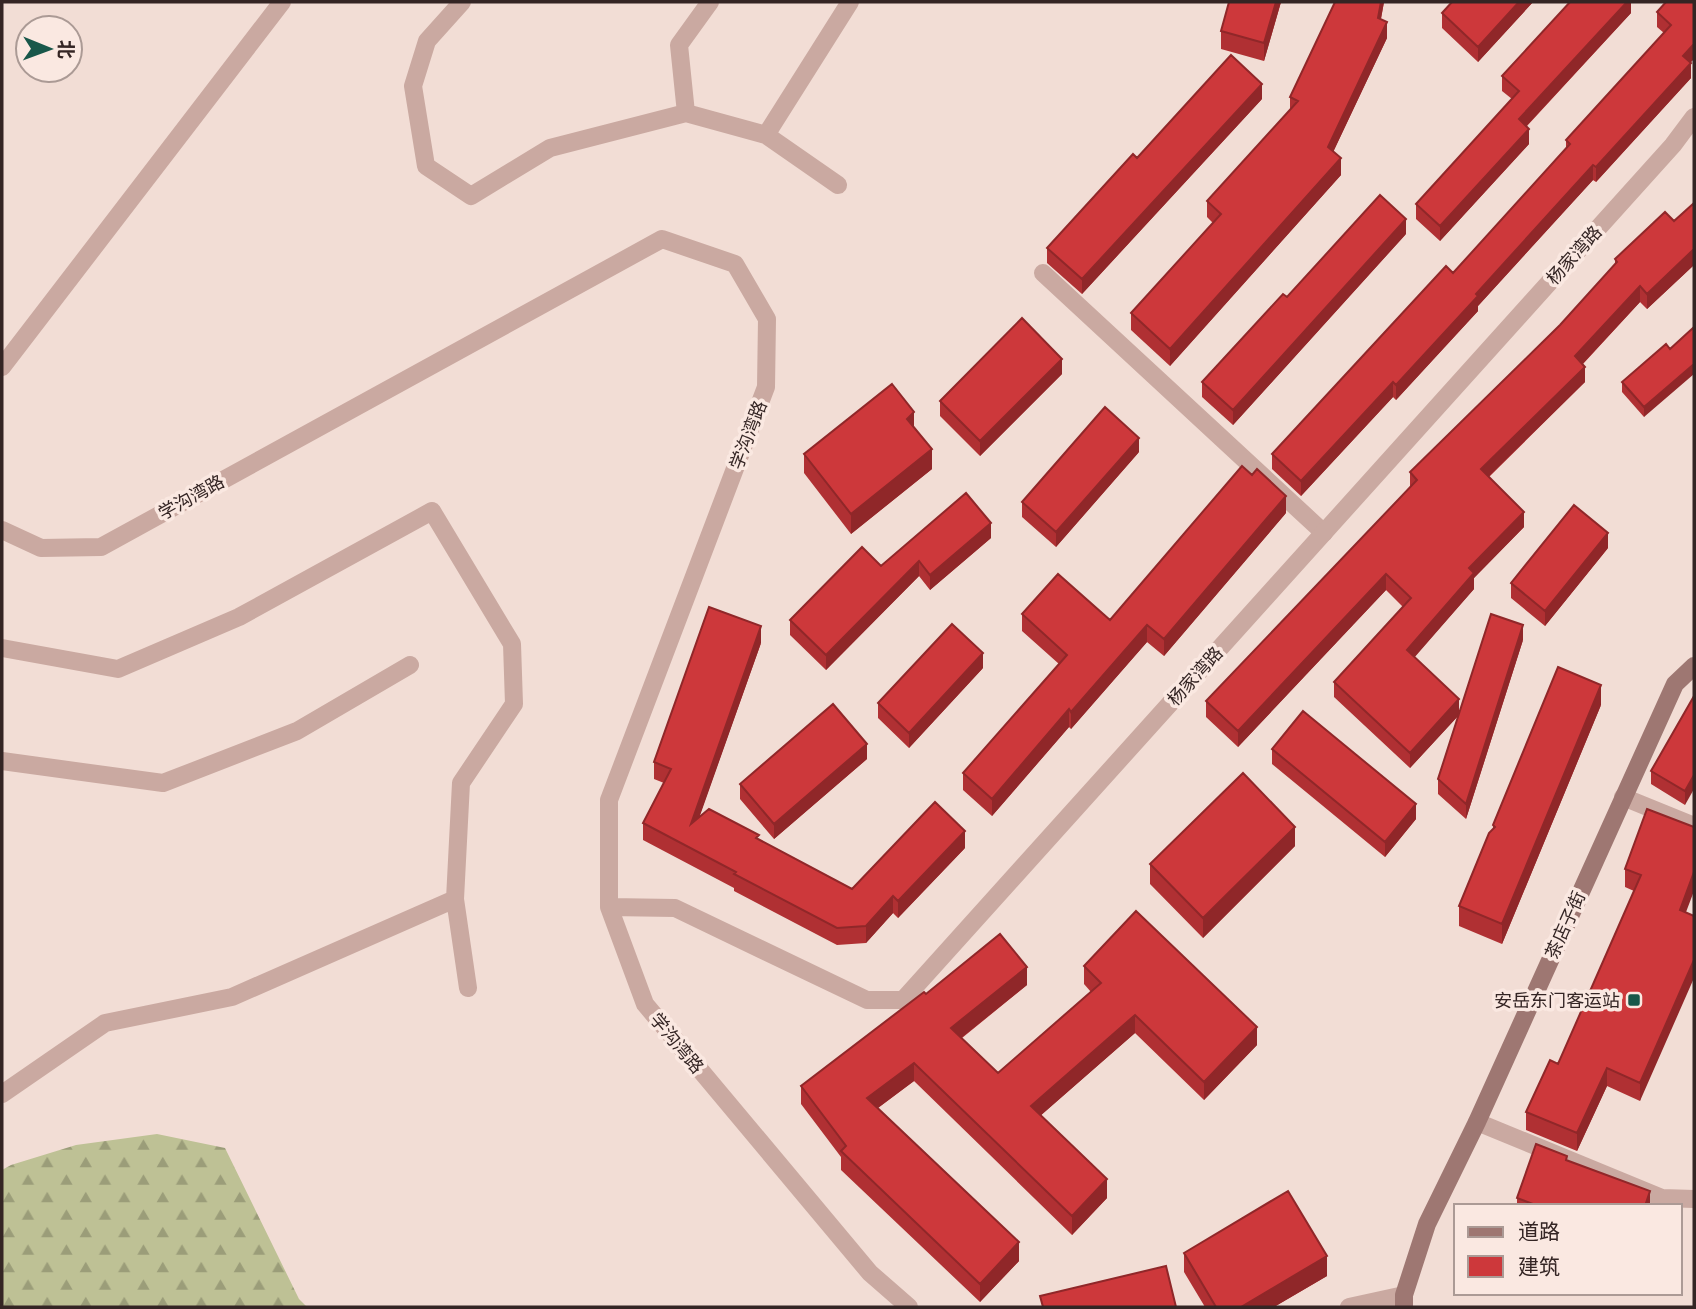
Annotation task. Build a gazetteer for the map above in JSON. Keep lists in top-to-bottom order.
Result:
{
  "streets": {
    "main road": ["茶店子街"],
    "street": ["杨家湾路", "学沟湾路"]
  },
  "crossings": [
    ["杨家湾路", "学沟湾路"]
  ],
  "places": {
    "transit": ["安岳东门客运站"]
  },
  "legend": ["道路", "建筑"],
  "north": "right"
}
